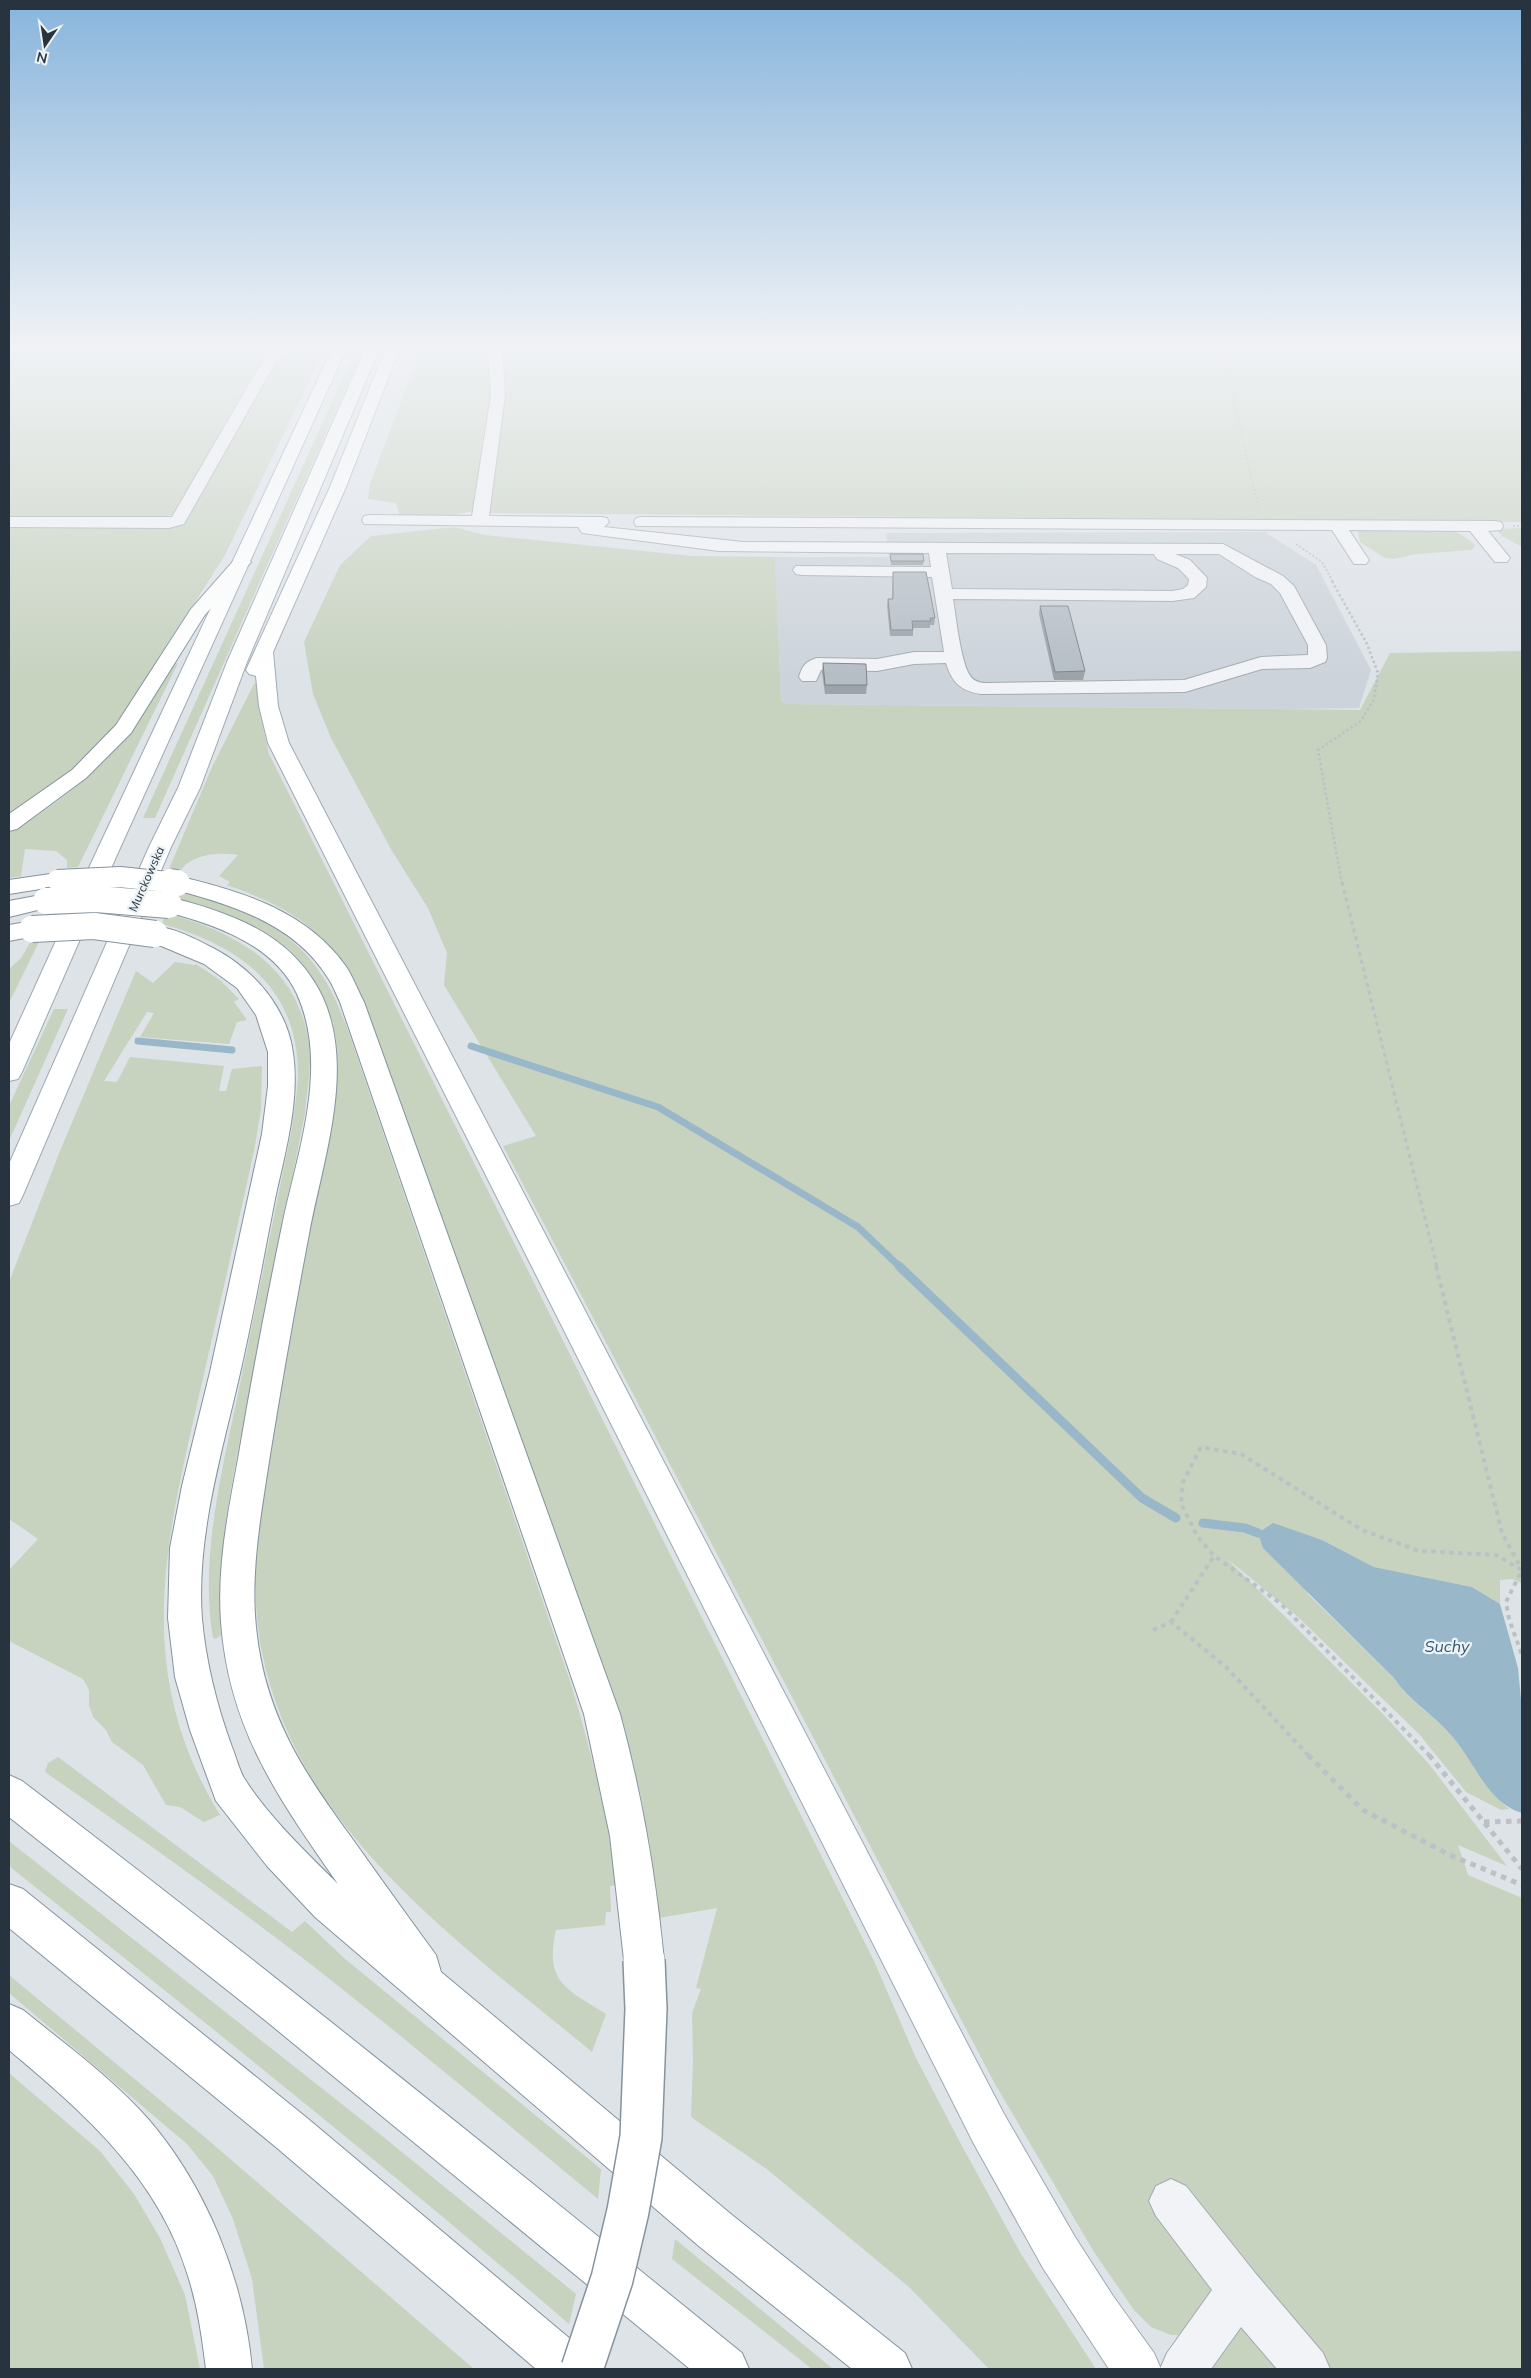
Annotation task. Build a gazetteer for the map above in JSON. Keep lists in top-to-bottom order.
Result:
{
  "streets": {
    "main road": ["Murckowska"]
  },
  "water": ["Suchy"],
  "north": "bottom"
}
